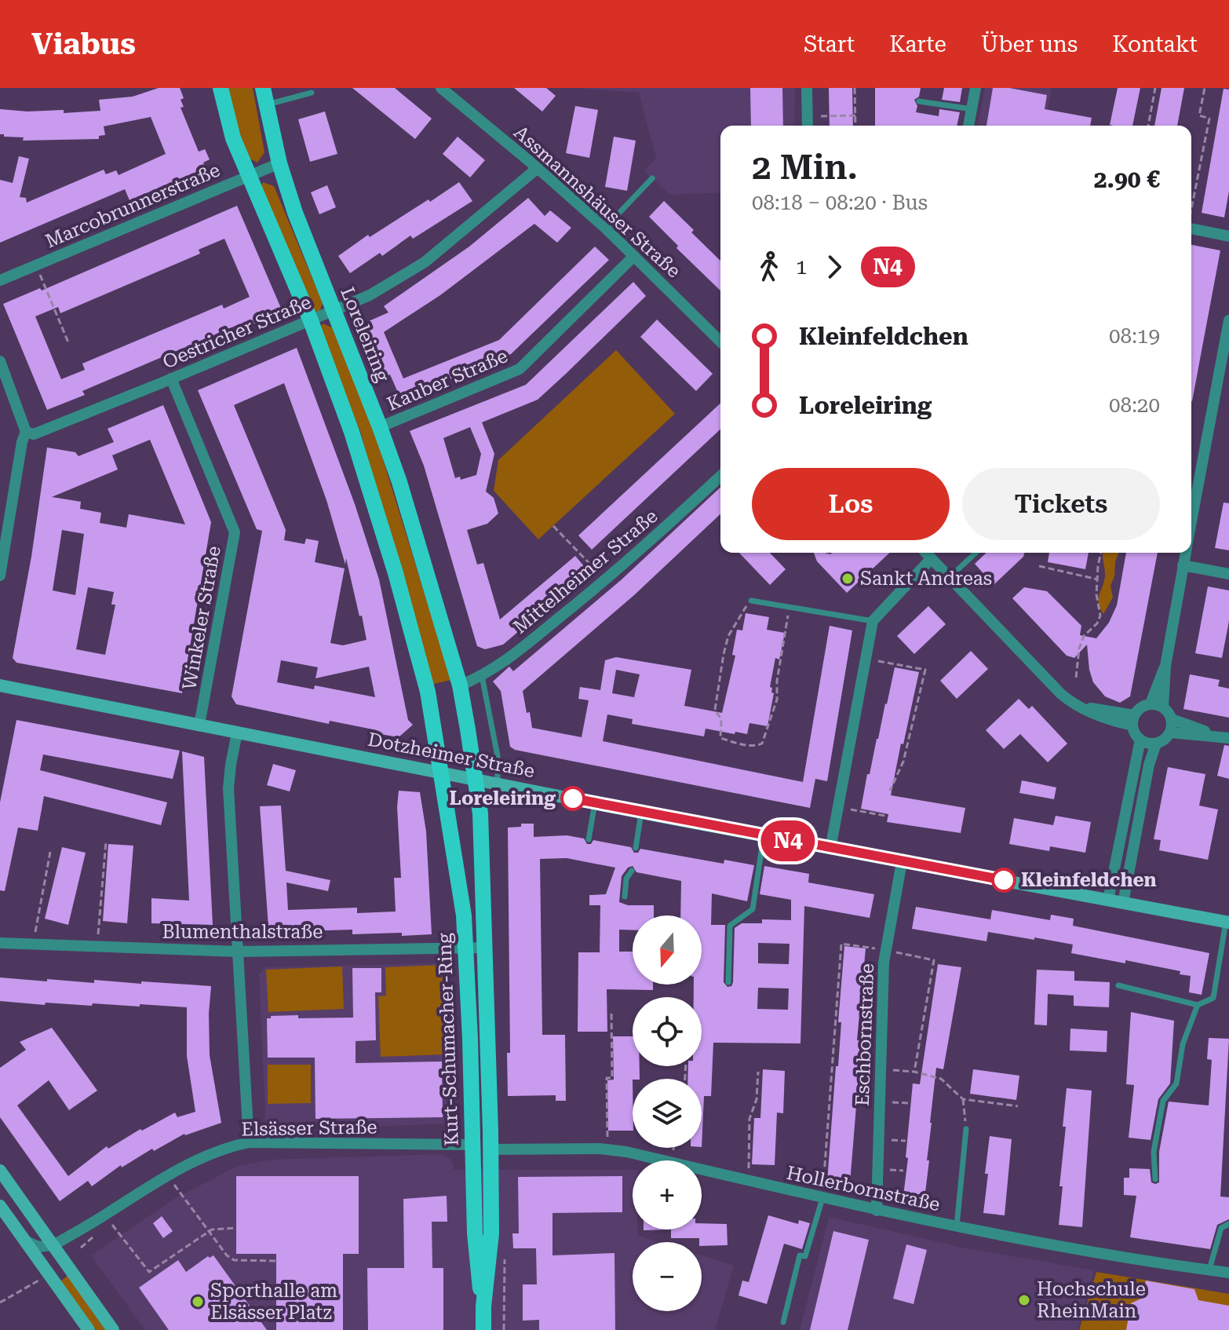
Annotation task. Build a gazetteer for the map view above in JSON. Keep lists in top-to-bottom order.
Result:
{
  "streets": {
    "main road": ["Loreleiring", "Dotzheimer Straße", "Kurt-Schumacher-Ring"],
    "street": [
      "Assmannshäuser Straße",
      "Marcobrunnerstraße",
      "Oestricher Straße",
      "Kauber Straße",
      "Mittelheimer Straße",
      "Winkeler Straße",
      "Blumenthalstraße",
      "Eschbornstraße",
      "Elsässer Straße",
      "Hollerbornstraße"
    ]
  },
  "crossings": [
    ["Assmannshäuser Straße", "Oestricher Straße"],
    ["Assmannshäuser Straße", "Kauber Straße"],
    ["Marcobrunnerstraße", "Loreleiring"],
    ["Oestricher Straße", "Loreleiring"],
    ["Oestricher Straße", "Winkeler Straße"],
    ["Loreleiring", "Kauber Straße"],
    ["Loreleiring", "Mittelheimer Straße"],
    ["Loreleiring", "Dotzheimer Straße"],
    ["Loreleiring", "Kurt-Schumacher-Ring"],
    ["Winkeler Straße", "Dotzheimer Straße"],
    ["Dotzheimer Straße", "Eschbornstraße"],
    ["Dotzheimer Straße", "Kurt-Schumacher-Ring"],
    ["Blumenthalstraße", "Kurt-Schumacher-Ring"],
    ["Eschbornstraße", "Hollerbornstraße"],
    ["Kurt-Schumacher-Ring", "Elsässer Straße"],
    ["Kurt-Schumacher-Ring", "Hollerbornstraße"]
  ],
  "places": [
    "Sankt Andreas",
    "Loreleiring",
    "Kleinfeldchen",
    "Hochschule RheinMain",
    "Sporthalle am Elsässer Platz"
  ],
  "lines": ["bus line N4"],
  "north": "bottom",
  "page": {
    "header": "Viabus",
    "nav": [
      "Start",
      "Karte",
      "Über uns",
      "Kontakt"
    ],
    "on_map": "N4",
    "heading": ["2 Min.", "08:18 – 08:20 · Bus", "2.90 €"],
    "legs": ["1", "N4"],
    "list": [
      {
        "name": "Kleinfeldchen",
        "value": "08:19"
      },
      {
        "name": "Loreleiring",
        "value": "08:20"
      }
    ],
    "buttons": ["Los", "Tickets"],
    "map_buttons": ["+", "−"]
  }
}
